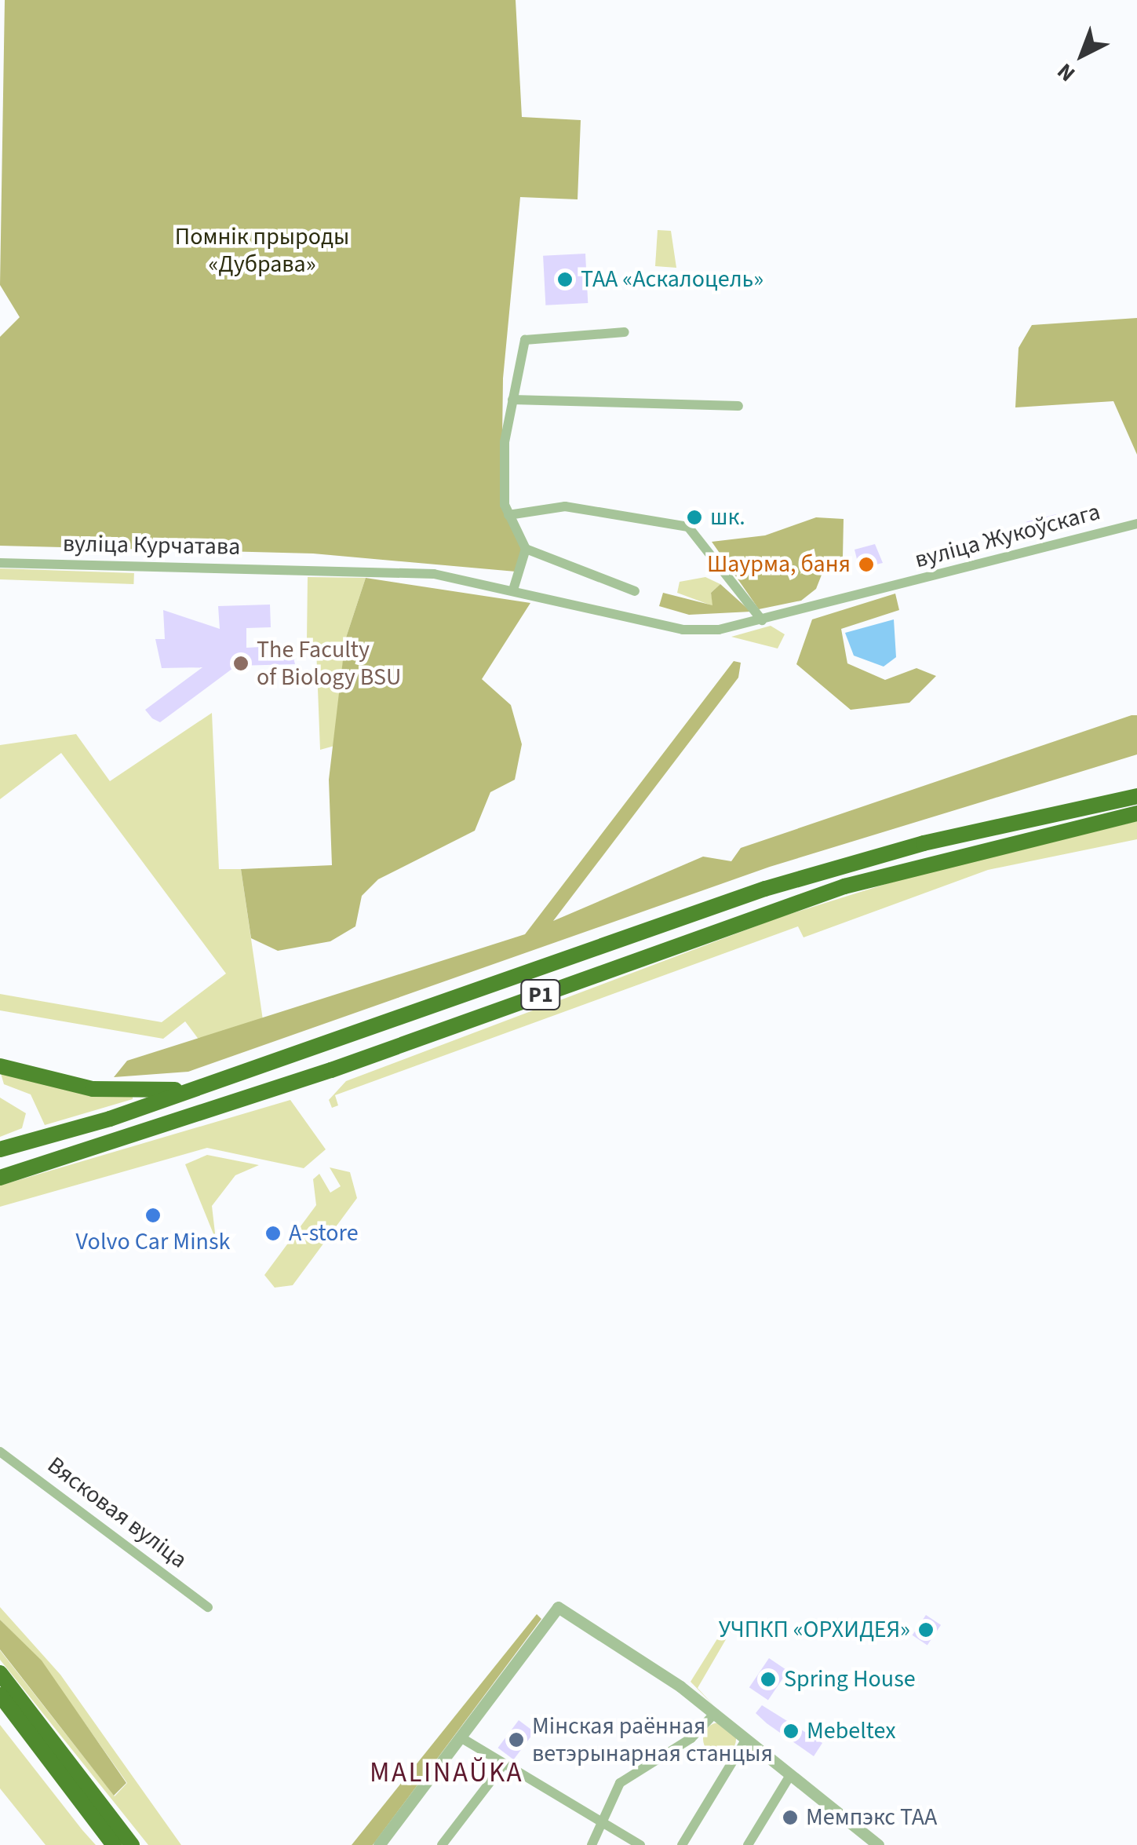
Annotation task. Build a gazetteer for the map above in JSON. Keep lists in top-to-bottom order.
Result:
{
  "streets": {
    "highway": ["Р1"],
    "street": ["вуліца Жукоўскага", "вуліца Курчатава", "Вясковая вуліца"]
  },
  "crossings": [
    ["вуліца Жукоўскага", "вуліца Курчатава"]
  ],
  "districts": ["MALINAŬKA"],
  "parks": ["Помнік прыроды «Дубрава»"],
  "places": [
    "ТАА «Аскалоцель»",
    "шк.",
    "Шаурма, баня",
    "The Faculty of Biology BSU",
    "Volvo Car Minsk",
    "А-store",
    "УЧПКП «ОРХИДЕЯ»",
    "Spring House",
    "Mebeltex",
    "Мінская раённая ветэрынарная станцыя",
    "Мемпэкс ТАА"
  ],
  "north": "bottom left"
}
